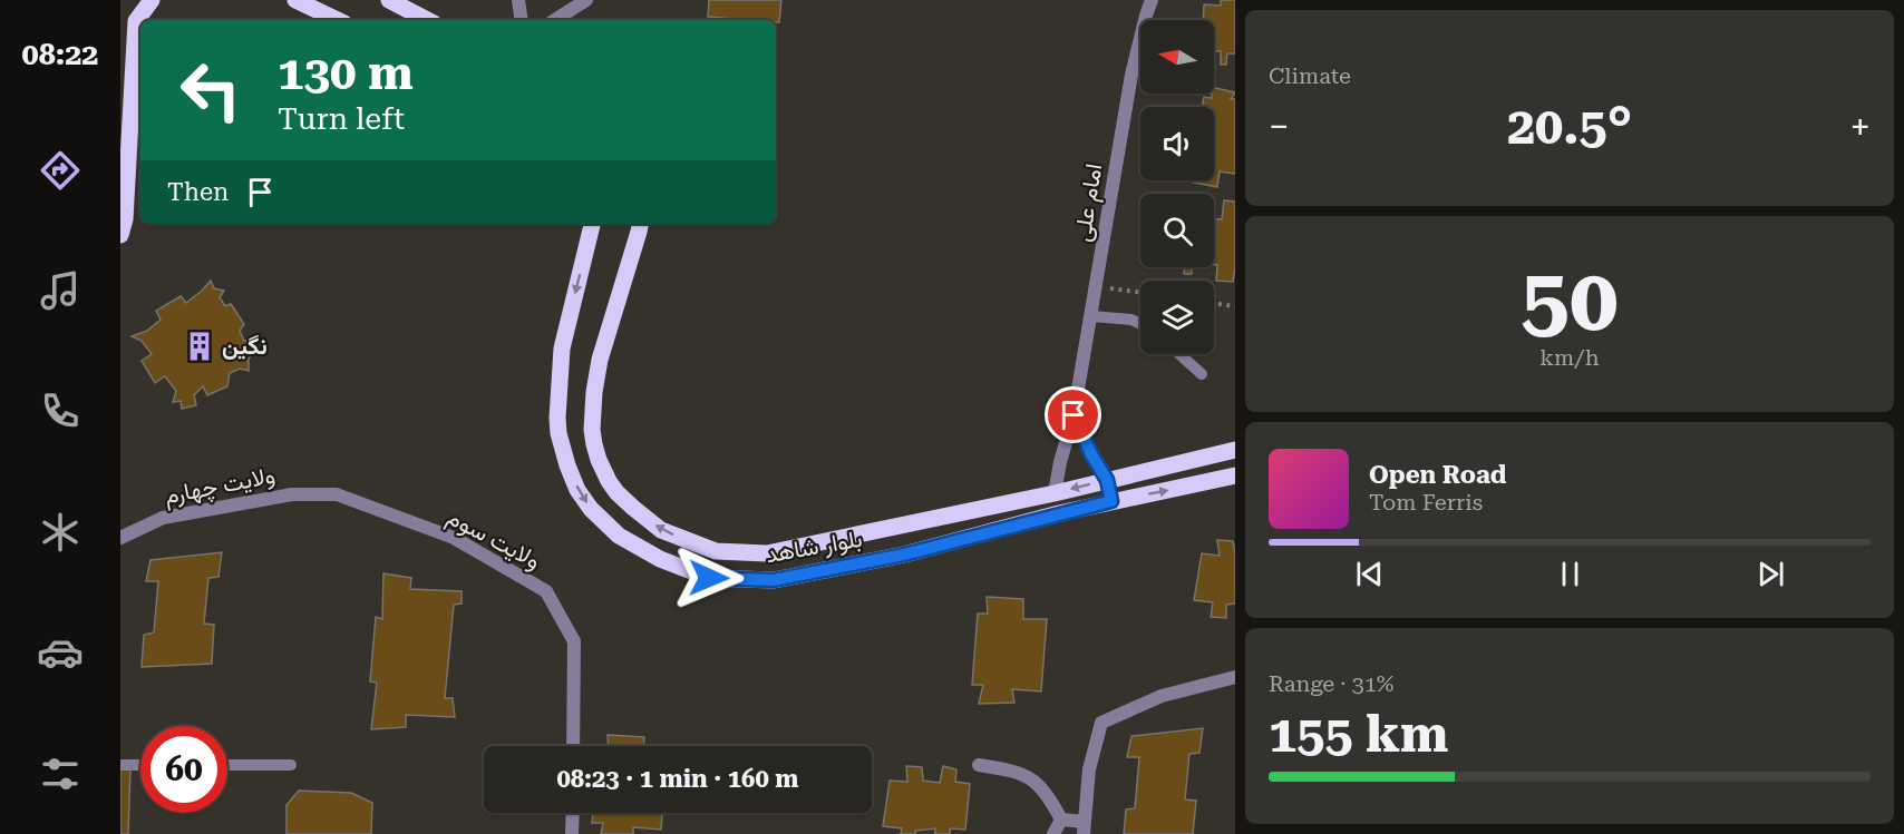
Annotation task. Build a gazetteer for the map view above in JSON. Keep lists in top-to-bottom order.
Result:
{
  "streets": {
    "main road": ["بلوار شاهد"],
    "street": ["امام علی", "ولایت چهارم", "ولایت سوم"]
  },
  "crossings": [
    ["امام علی", "بلوار شاهد"],
    ["ولایت چهارم", "ولایت سوم"]
  ],
  "places": {
    "building": ["نگین"]
  },
  "north": "left",
  "page": {
    "tabs": "08:22",
    "tile": [
      "Climate",
      ["50", "km/h"],
      ["Range · 31%", "155 km"]
    ],
    "turn": ["130 m", "Turn left"],
    "heat": ["−", "20.5°", "+"],
    "then": "Then",
    "song": ["Open Road", "Tom Ferris"],
    "limit": "60",
    "trip": "08:23 · 1 min · 160 m"
  }
}
